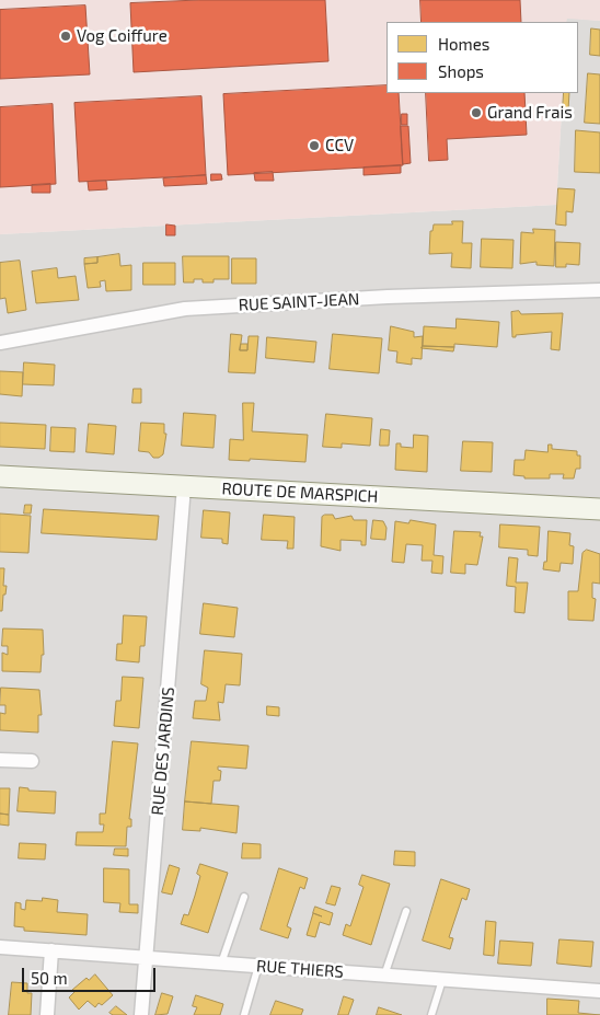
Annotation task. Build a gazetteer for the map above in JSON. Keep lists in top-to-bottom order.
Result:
{
  "streets": {
    "main road": ["ROUTE DE MARSPICH"],
    "street": ["RUE SAINT-JEAN", "RUE DES JARDINS", "RUE THIERS"]
  },
  "crossings": [
    ["ROUTE DE MARSPICH", "RUE DES JARDINS"],
    ["RUE DES JARDINS", "RUE THIERS"]
  ],
  "places": ["Vog Coiffure", "Grand Frais", "CCV"],
  "legend": ["Homes", "Shops"],
  "scale_bar": "50 m"
}
